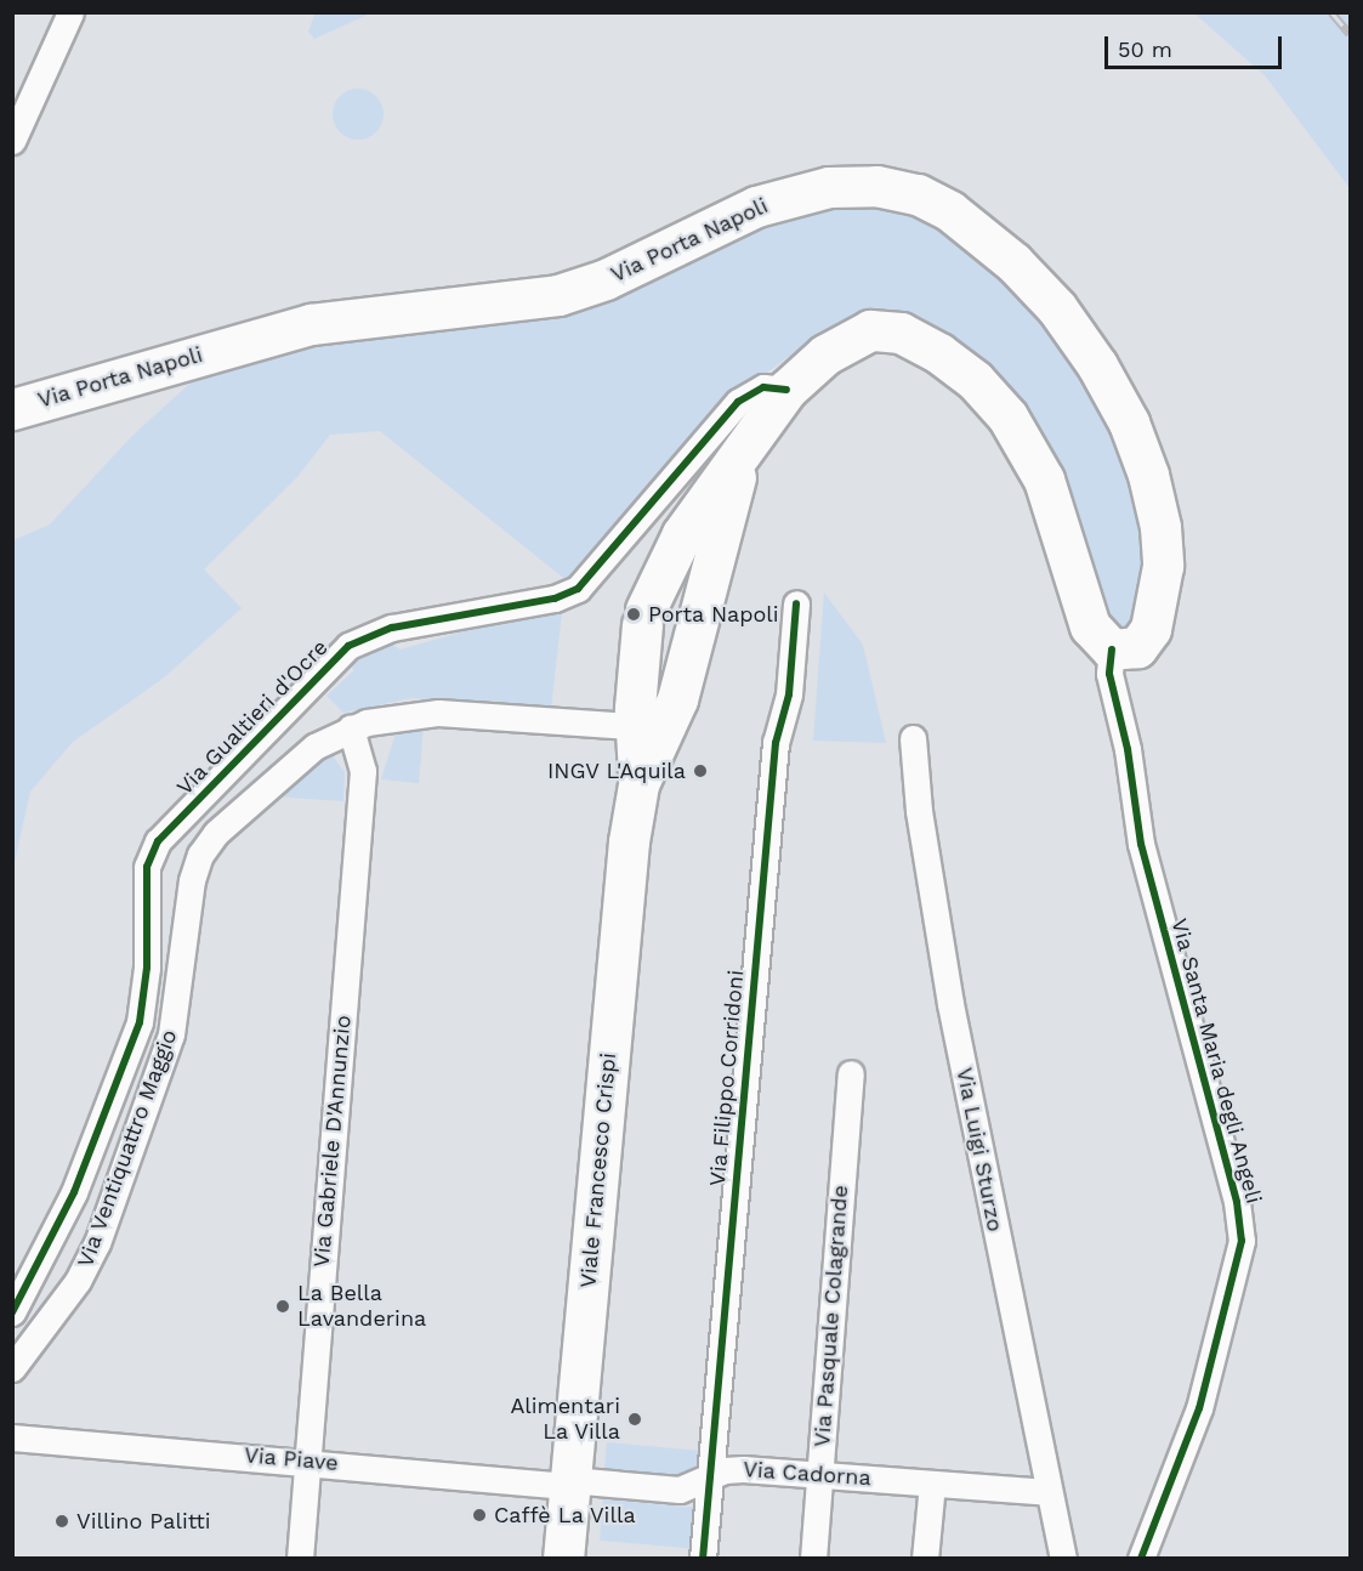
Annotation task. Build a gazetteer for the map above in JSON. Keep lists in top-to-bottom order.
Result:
{
  "streets": {
    "main road": ["Via Porta Napoli", "Viale Francesco Crispi"],
    "street": [
      "Via Gualtieri d'Ocre",
      "Via Santa Maria degli Angeli",
      "Via Filippo Corridoni",
      "Via Gabriele D'Annunzio",
      "Via Ventiquattro Maggio",
      "Via Luigi Sturzo",
      "Via Pasquale Colagrande",
      "Via Piave",
      "Via Cadorna"
    ]
  },
  "crossings": [
    ["Via Porta Napoli", "Via Santa Maria degli Angeli"],
    ["Via Filippo Corridoni", "Via Cadorna"],
    ["Via Gabriele D'Annunzio", "Via Ventiquattro Maggio"],
    ["Via Gabriele D'Annunzio", "Via Piave"],
    ["Via Ventiquattro Maggio", "Viale Francesco Crispi"],
    ["Via Luigi Sturzo", "Via Cadorna"],
    ["Viale Francesco Crispi", "Via Piave"],
    ["Viale Francesco Crispi", "Via Cadorna"],
    ["Via Pasquale Colagrande", "Via Cadorna"],
    ["Via Piave", "Via Cadorna"]
  ],
  "places": [
    "Porta Napoli",
    "INGV L'Aquila",
    "La Bella Lavanderina",
    "Alimentari La Villa",
    "Caffè La Villa",
    "Villino Palitti"
  ],
  "scale_bar": "50 m"
}
